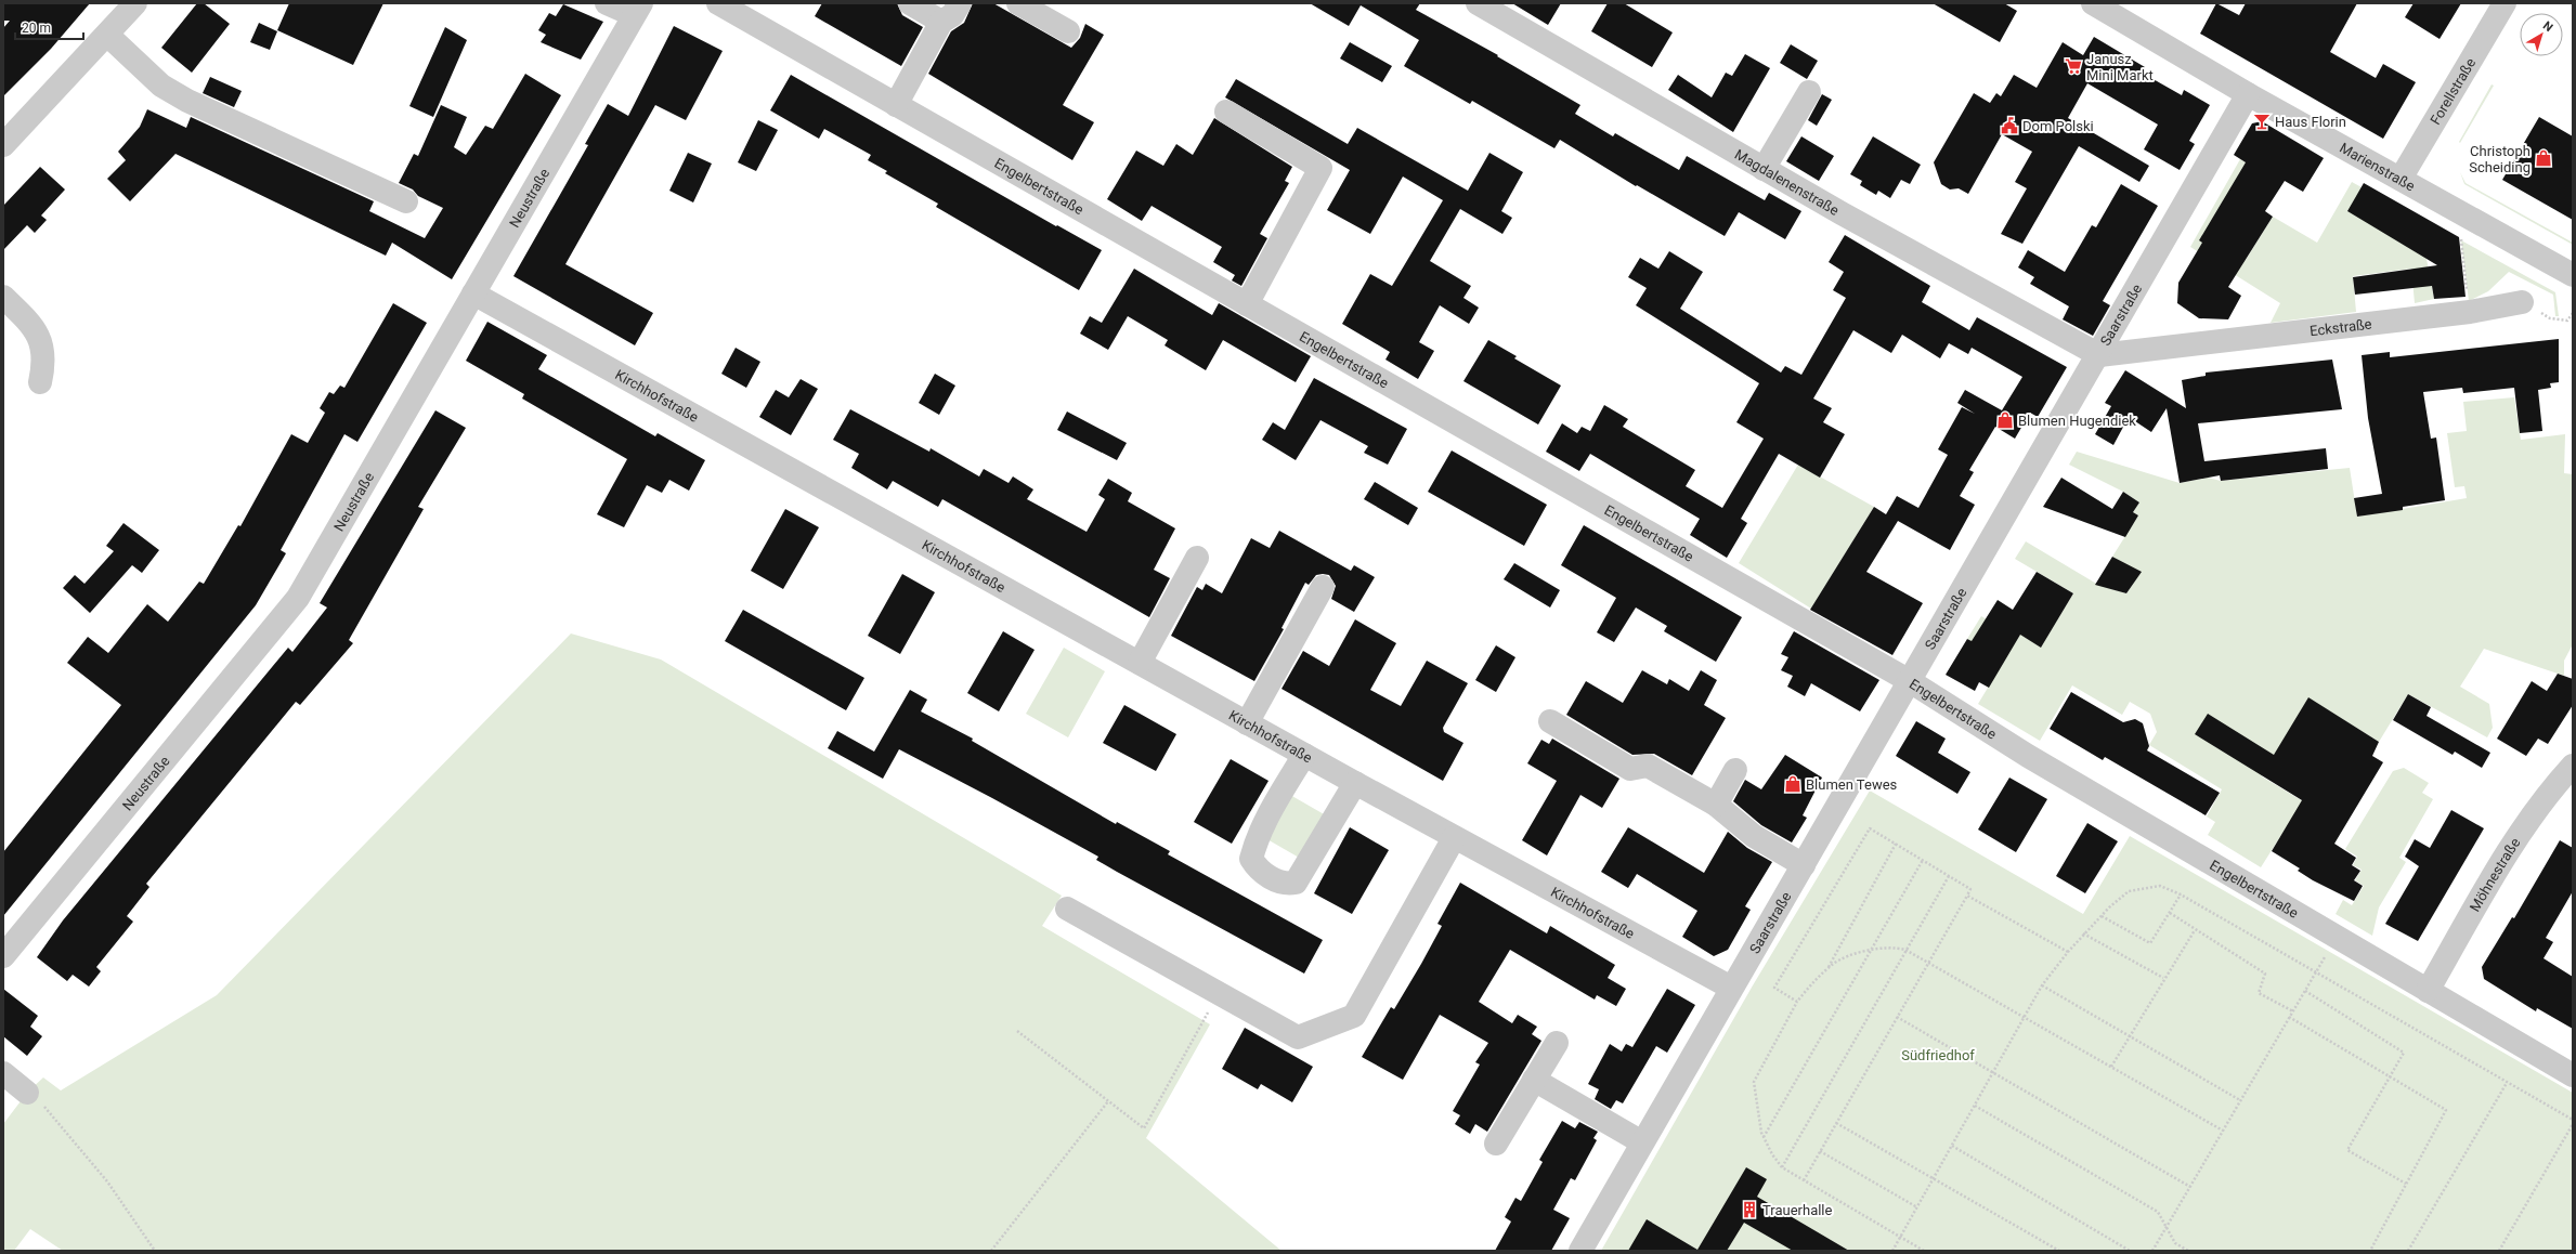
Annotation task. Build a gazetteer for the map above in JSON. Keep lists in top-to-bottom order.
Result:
{
  "streets": {
    "street": [
      "Forellstraße",
      "Marienstraße",
      "Magdalenenstraße",
      "Engelbertstraße",
      "Neustraße",
      "Saarstraße",
      "Eckstraße",
      "Kirchhofstraße",
      "Möhnestraße"
    ]
  },
  "crossings": [
    ["Forellstraße", "Marienstraße"],
    ["Marienstraße", "Saarstraße"],
    ["Magdalenenstraße", "Saarstraße"],
    ["Magdalenenstraße", "Eckstraße"],
    ["Engelbertstraße", "Saarstraße"],
    ["Engelbertstraße", "Möhnestraße"],
    ["Neustraße", "Kirchhofstraße"],
    ["Saarstraße", "Eckstraße"],
    ["Saarstraße", "Kirchhofstraße"]
  ],
  "parks": ["Südfriedhof"],
  "places": {
    "supermarket": ["Janusz Mini Markt"],
    "bar": ["Haus Florin"],
    "public building": ["Dom Polski"],
    "shop": ["Christoph Scheiding", "Blumen Hugendiek", "Blumen Tewes"],
    "building": ["Trauerhalle"]
  },
  "scale_bar": "20 m",
  "north": "top right"
}
